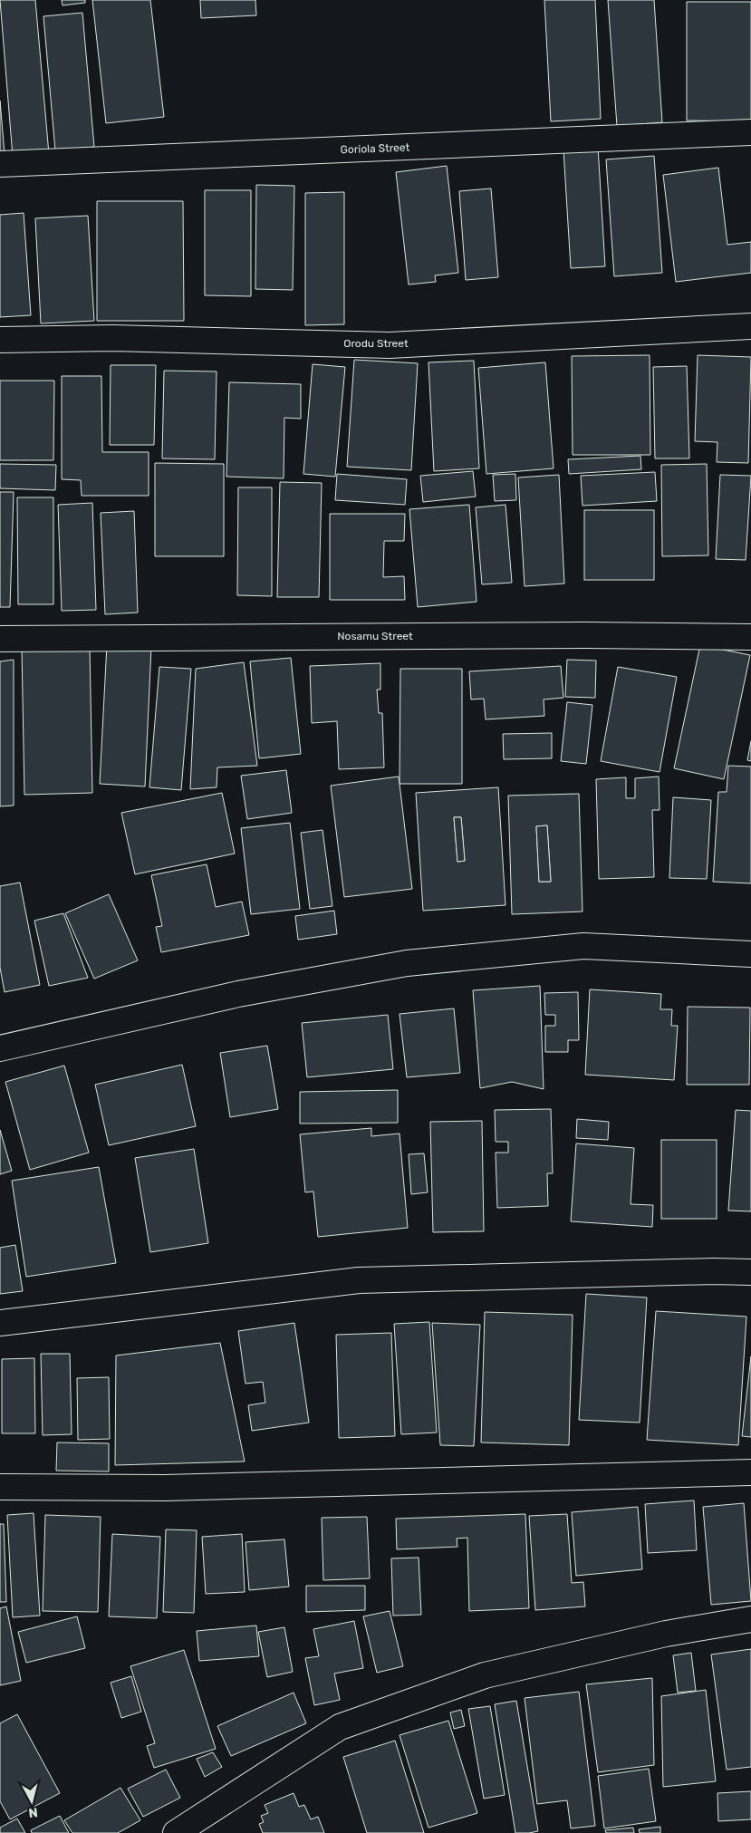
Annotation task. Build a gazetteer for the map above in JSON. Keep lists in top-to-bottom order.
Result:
{
  "streets": {
    "street": ["Goriola Street", "Orodu Street", "Nosamu Street"]
  },
  "north": "bottom"
}
